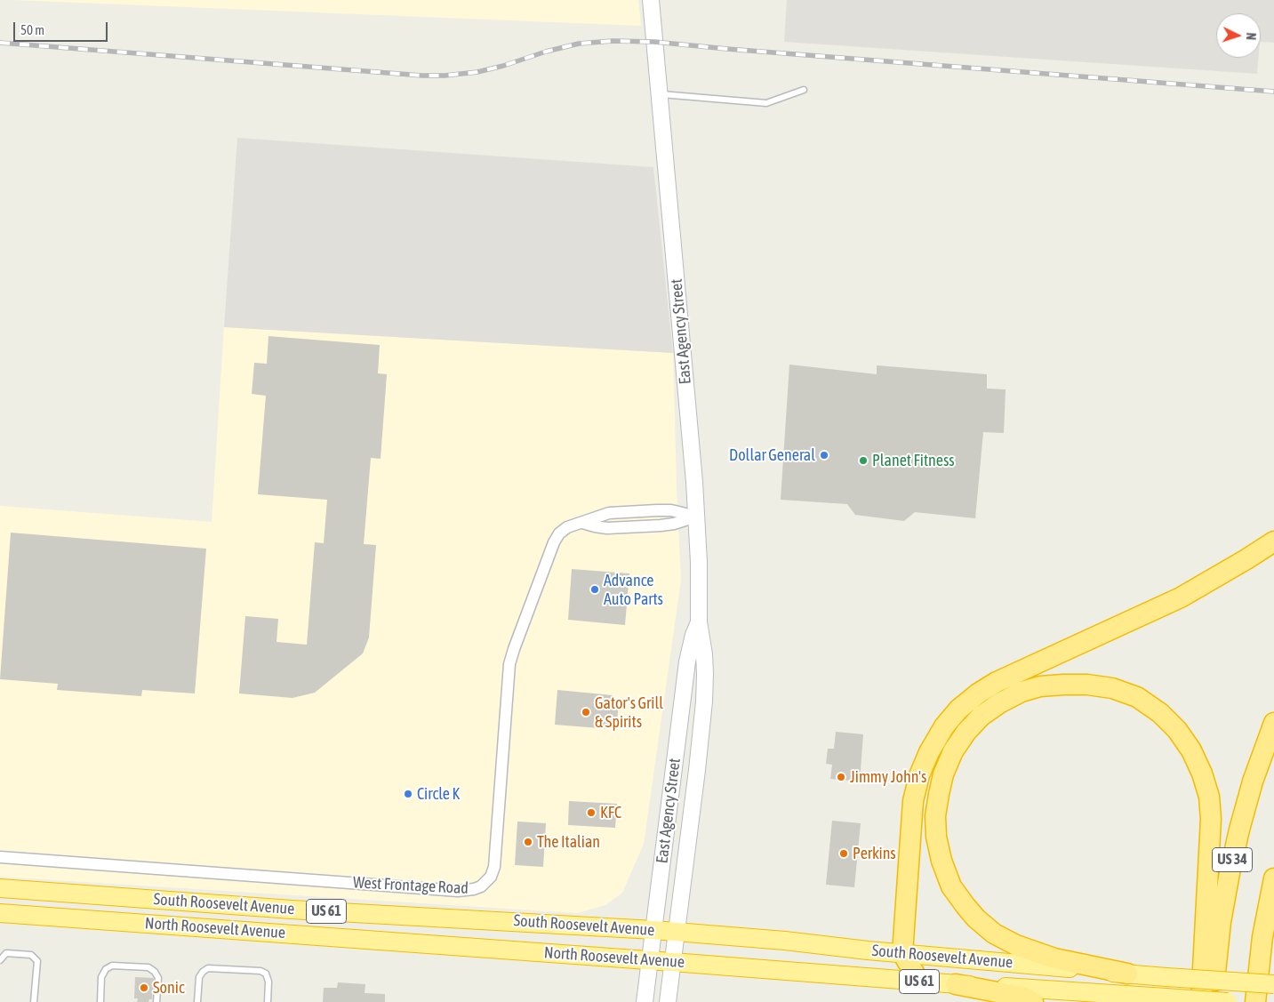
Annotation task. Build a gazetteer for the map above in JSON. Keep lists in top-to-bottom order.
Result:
{
  "streets": {
    "highway": [
      "US 34",
      "South Roosevelt Avenue",
      "US 61",
      "North Roosevelt Avenue"
    ],
    "main road": ["East Agency Street"],
    "street": ["West Frontage Road"]
  },
  "crossings": [
    ["East Agency Street", "West Frontage Road"],
    ["East Agency Street", "South Roosevelt Avenue"],
    ["East Agency Street", "North Roosevelt Avenue"]
  ],
  "places": [
    "Dollar General",
    "Planet Fitness",
    "Advance Auto Parts",
    "Gator's Grill & Spirits",
    "Jimmy John's",
    "Circle K",
    "KFC",
    "The Italian",
    "Perkins",
    "Sonic"
  ],
  "scale_bar": "50 m",
  "north": "right"
}
